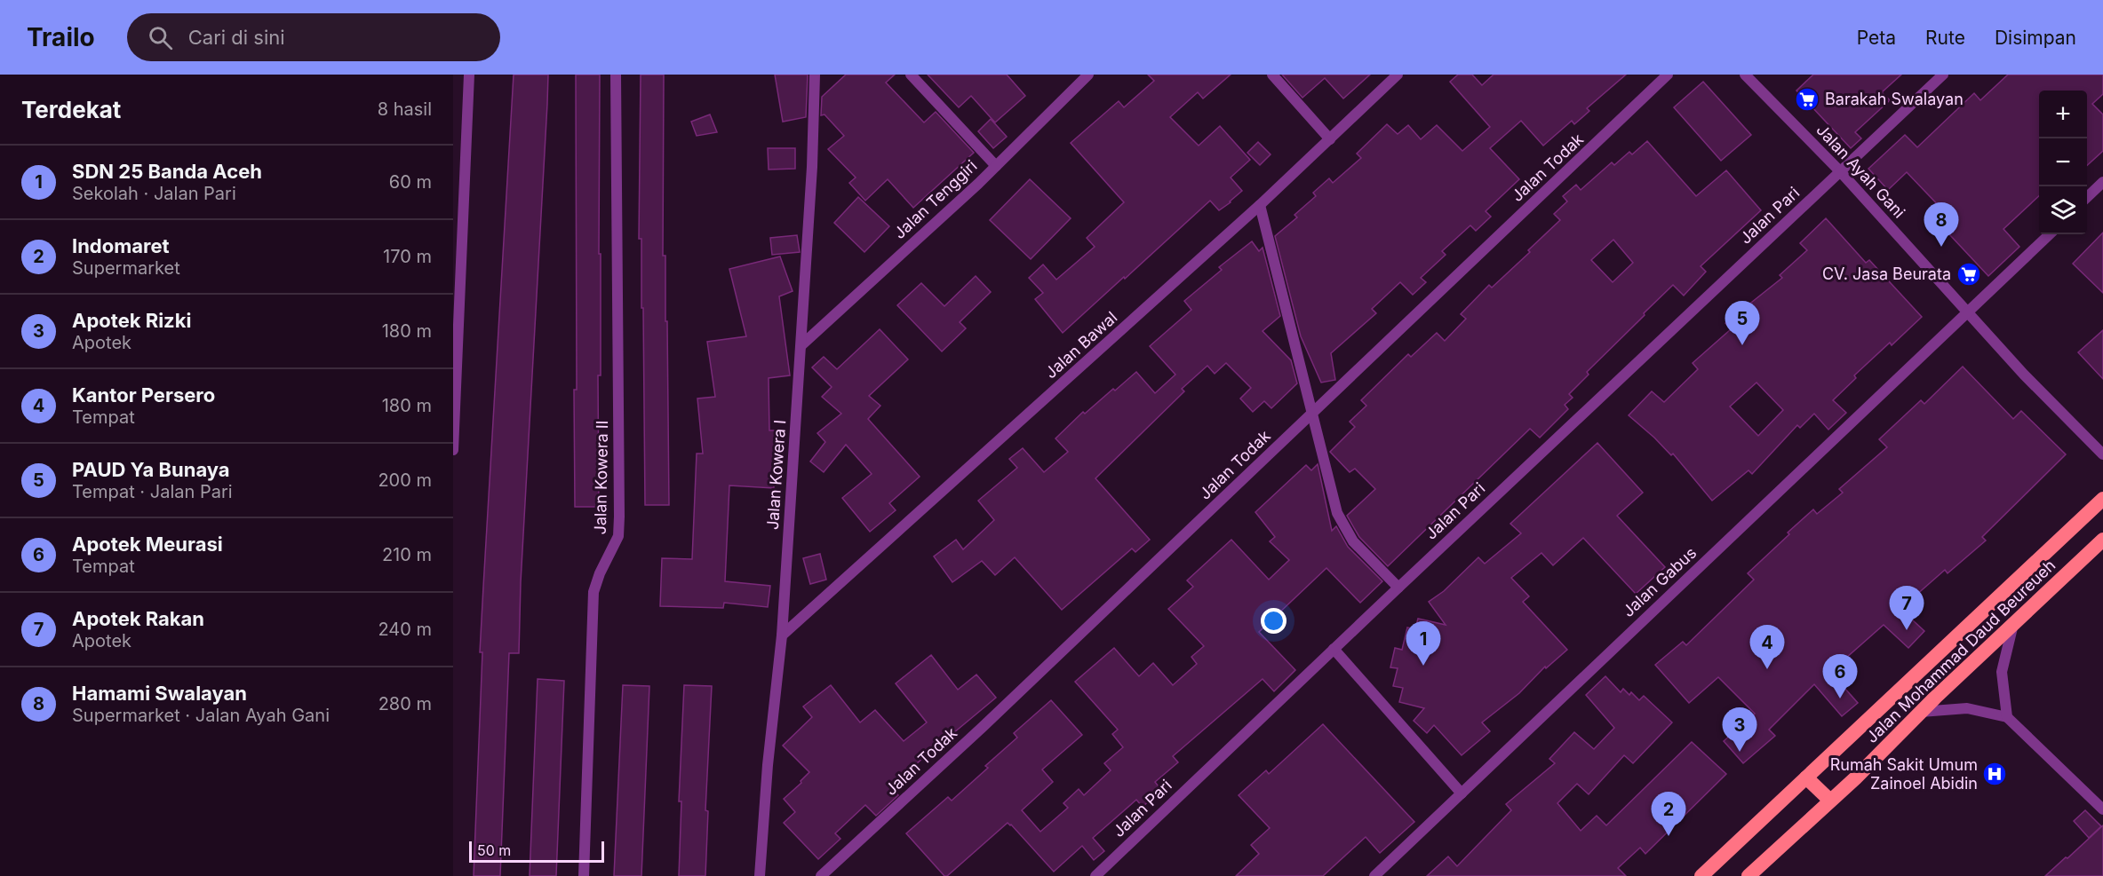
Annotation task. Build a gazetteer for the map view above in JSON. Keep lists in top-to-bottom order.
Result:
{
  "streets": {
    "highway": ["Jalan Mohammad Daud Beureueh"],
    "street": [
      "Jalan Todak",
      "Jalan Ayah Gani",
      "Jalan Tenggiri",
      "Jalan Pari",
      "Jalan Bawal",
      "Jalan Kowera I",
      "Jalan Kowera II",
      "Jalan Gabus"
    ]
  },
  "crossings": [
    ["Jalan Ayah Gani", "Jalan Pari"],
    ["Jalan Ayah Gani", "Jalan Gabus"],
    ["Jalan Tenggiri", "Jalan Kowera I"],
    ["Jalan Bawal", "Jalan Kowera I"]
  ],
  "places": {
    "supermarket": ["Barakah Swalayan", "CV. Jasa Beurata"],
    "hospital": ["Rumah Sakit Umum Zainoel Abidin"]
  },
  "scale_bar": "50 m",
  "page": {
    "header": "Trailo",
    "search": "Cari di sini",
    "nav": ["Peta", "Rute", "Disimpan"],
    "heading": ["Terdekat", "8 hasil"],
    "map_buttons": ["+", "−"],
    "list": [
      {
        "mark": "1",
        "name": "SDN 25 Banda Aceh",
        "note": "Sekolah · Jalan Pari",
        "value": "60 m"
      },
      {
        "mark": "2",
        "name": "Indomaret",
        "note": "Supermarket",
        "value": "170 m"
      },
      {
        "mark": "3",
        "name": "Apotek Rizki",
        "note": "Apotek",
        "value": "180 m"
      },
      {
        "mark": "4",
        "name": "Kantor Persero",
        "note": "Tempat",
        "value": "180 m"
      },
      {
        "mark": "5",
        "name": "PAUD Ya Bunaya",
        "note": "Tempat · Jalan Pari",
        "value": "200 m"
      },
      {
        "mark": "6",
        "name": "Apotek Meurasi",
        "note": "Tempat",
        "value": "210 m"
      },
      {
        "mark": "7",
        "name": "Apotek Rakan",
        "note": "Apotek",
        "value": "240 m"
      },
      {
        "mark": "8",
        "name": "Hamami Swalayan",
        "note": "Supermarket · Jalan Ayah Gani",
        "value": "280 m"
      }
    ],
    "pins": [
      "8",
      "5",
      "7",
      "1",
      "4",
      "6",
      "3",
      "2"
    ],
    "scale": "50 m"
  }
}
